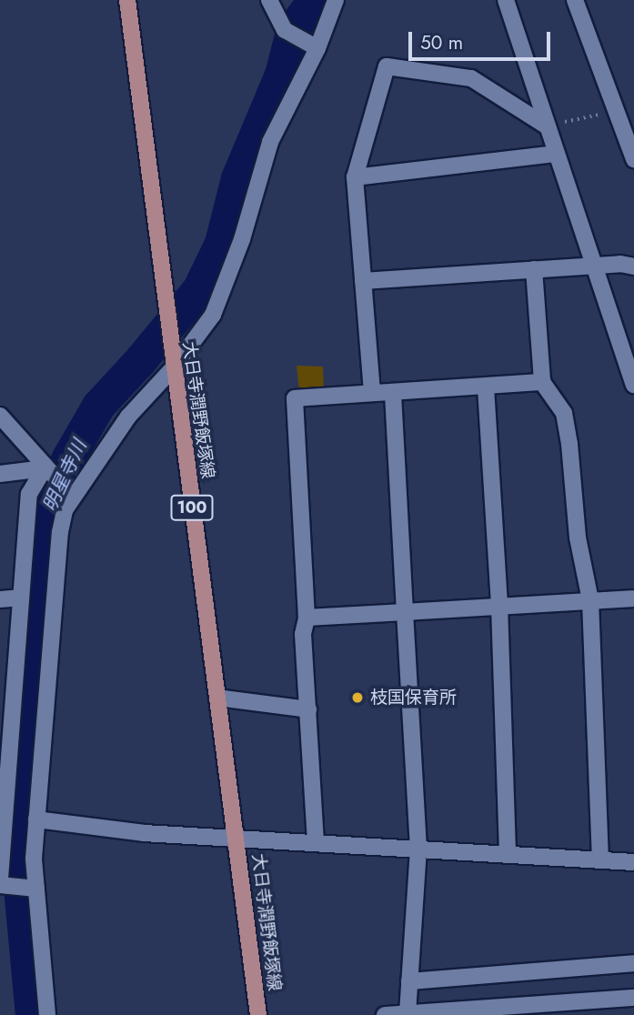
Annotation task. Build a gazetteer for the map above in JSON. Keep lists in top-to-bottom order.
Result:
{
  "streets": {
    "main road": ["大日寺潤野飯塚線", "100"]
  },
  "water": ["明星寺川"],
  "places": ["枝国保育所"],
  "scale_bar": "50 m"
}
